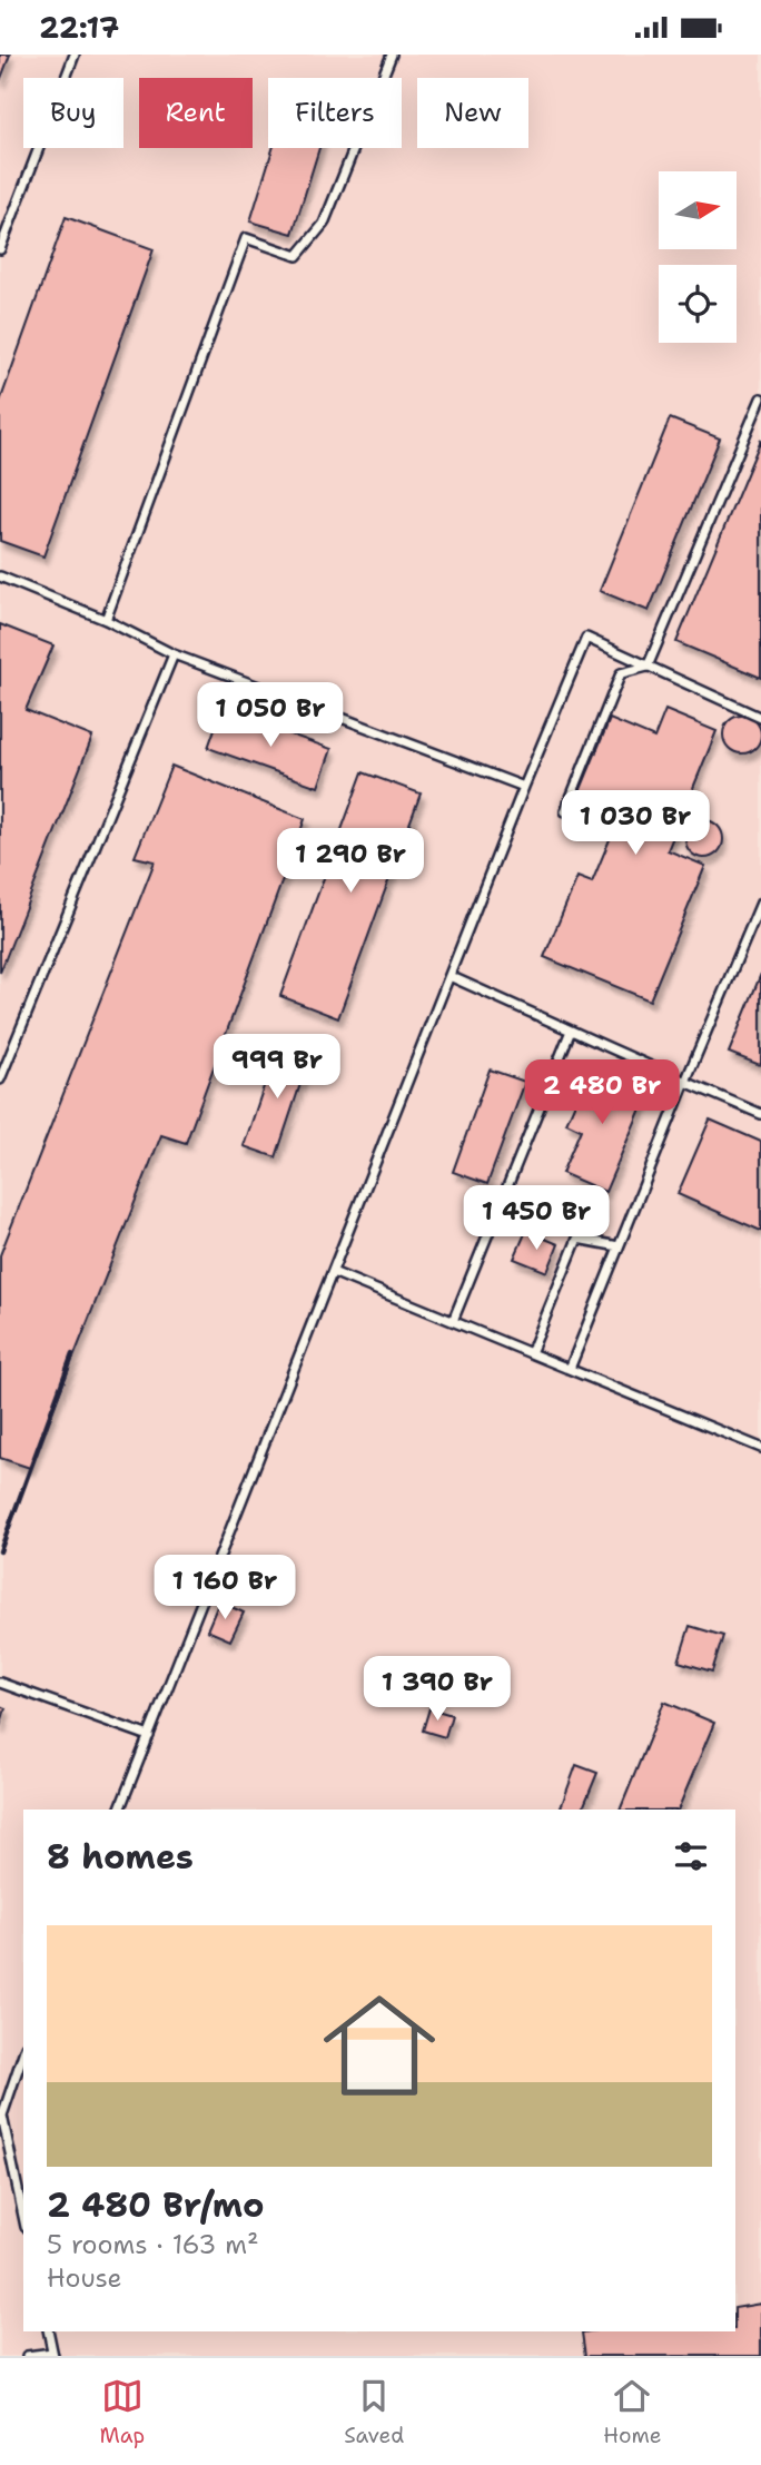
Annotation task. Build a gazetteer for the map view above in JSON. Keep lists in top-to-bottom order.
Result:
{
  "north": "right",
  "page": {
    "status": "22:17",
    "chip": [
      "Buy",
      "Rent",
      "Filters",
      "New"
    ],
    "price": [
      "1 050 Br",
      "1 030 Br",
      "1 290 Br",
      "999 Br",
      "2 480 Br",
      "1 450 Br",
      "1 160 Br",
      "1 390 Br"
    ],
    "heading": "8 homes",
    "list": [
      {
        "name": "2 480 Br/mo",
        "note": "5 rooms · 163 m² · House"
      }
    ],
    "tabs": ["Map", "Saved", "Home"]
  }
}
